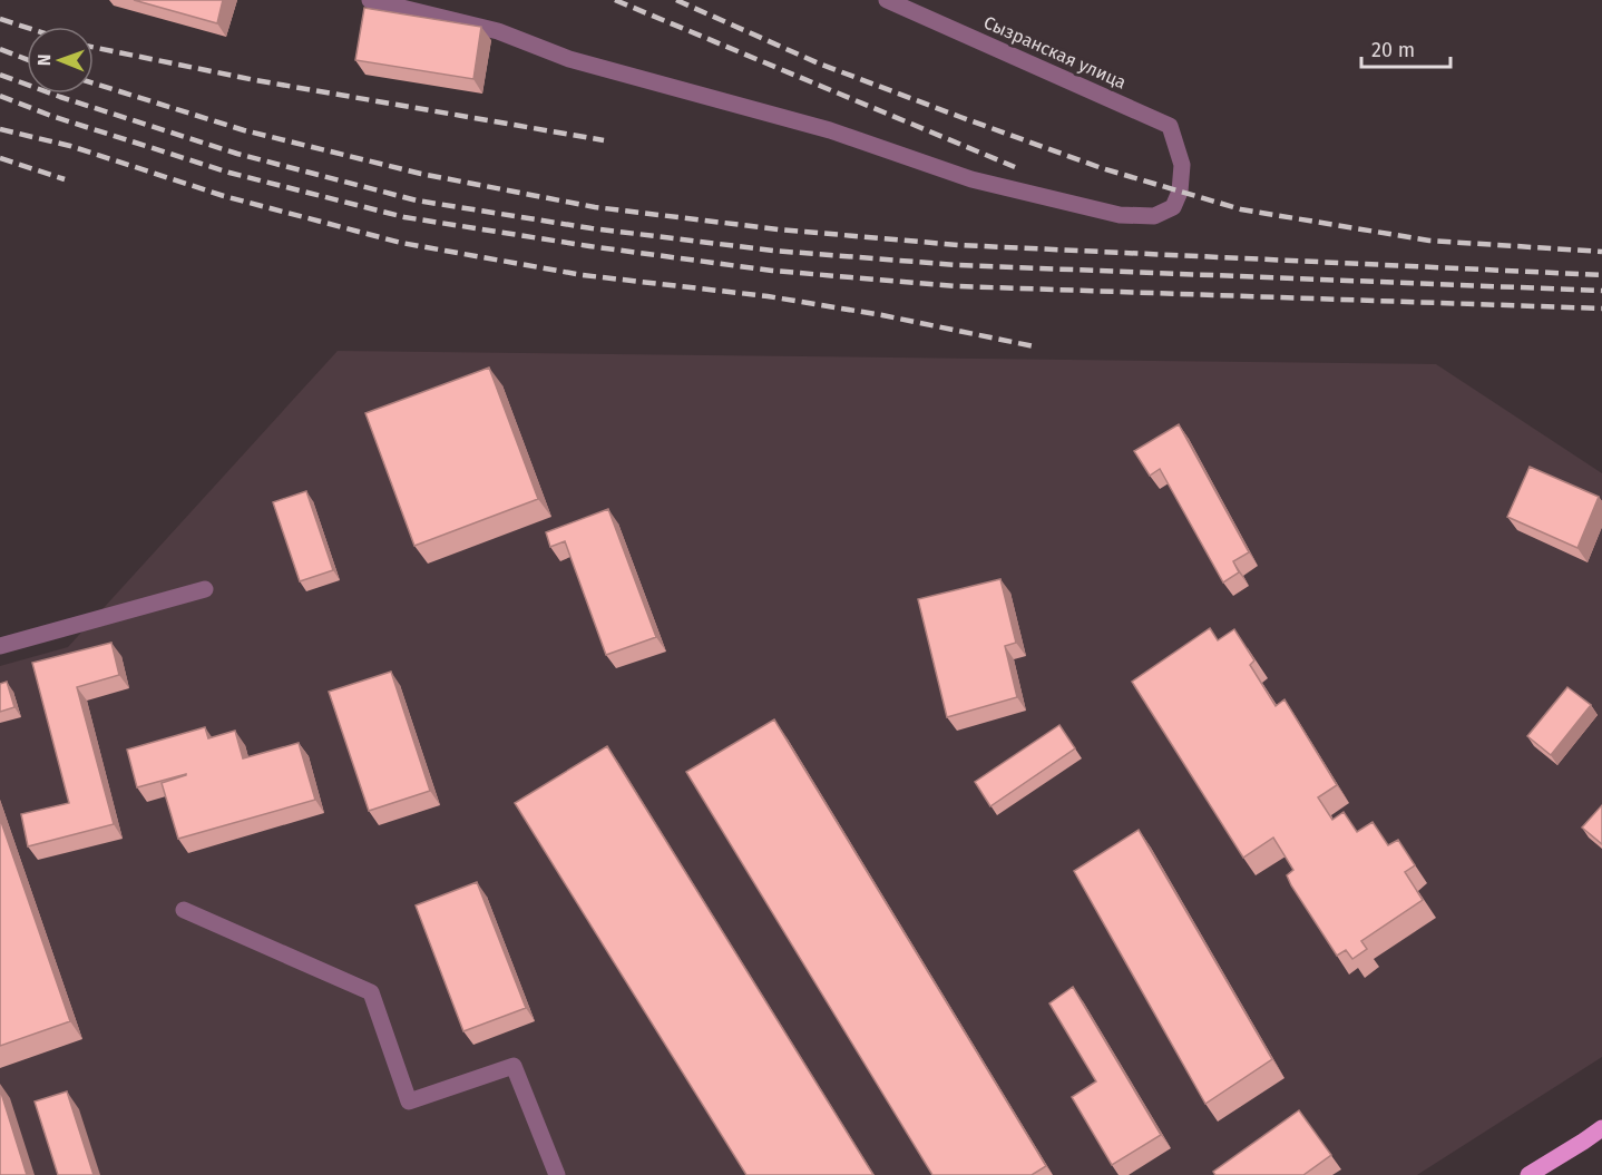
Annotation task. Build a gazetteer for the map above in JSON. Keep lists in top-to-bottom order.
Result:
{
  "streets": {
    "street": ["Сызранская улица"]
  },
  "scale_bar": "20 m",
  "north": "left"
}
